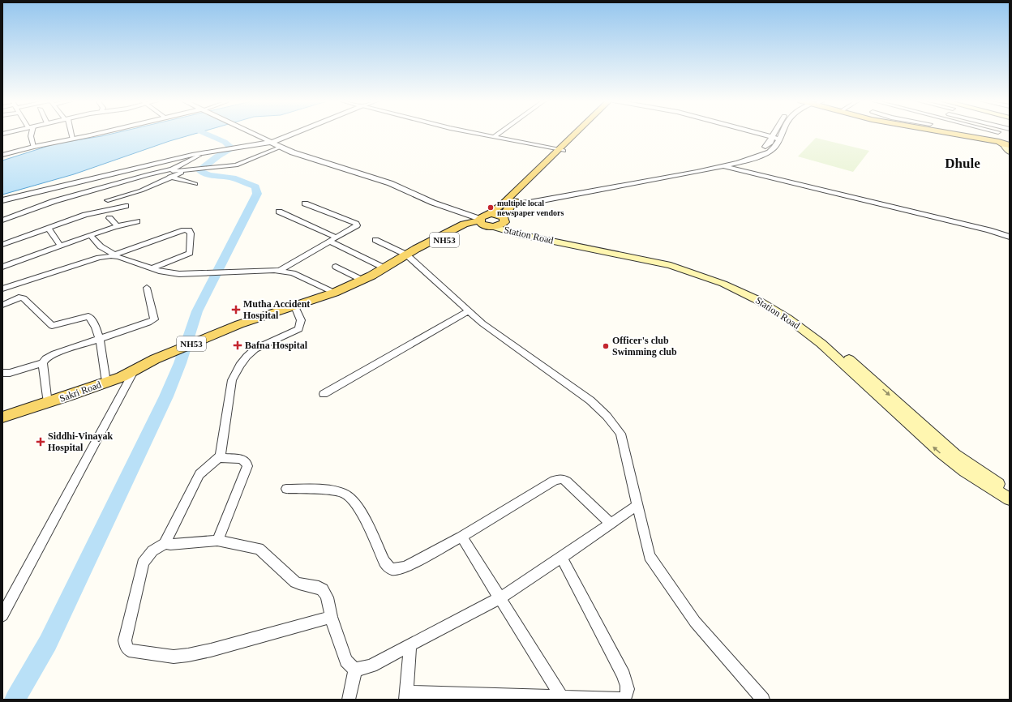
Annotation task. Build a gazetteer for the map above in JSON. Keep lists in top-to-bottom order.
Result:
{
  "streets": {
    "main road": ["Station Road", "NH53", "Sakri Road"]
  },
  "crossings": [
    ["Station Road", "NH53"]
  ],
  "districts": ["Dhule"],
  "places": {
    "other": ["multiple local newspaper vendors", "Officer's club Swimming club"],
    "health": ["Mutha Accident Hospital", "Bafna Hospital", "Siddhi-Vinayak Hospital"]
  }
}
